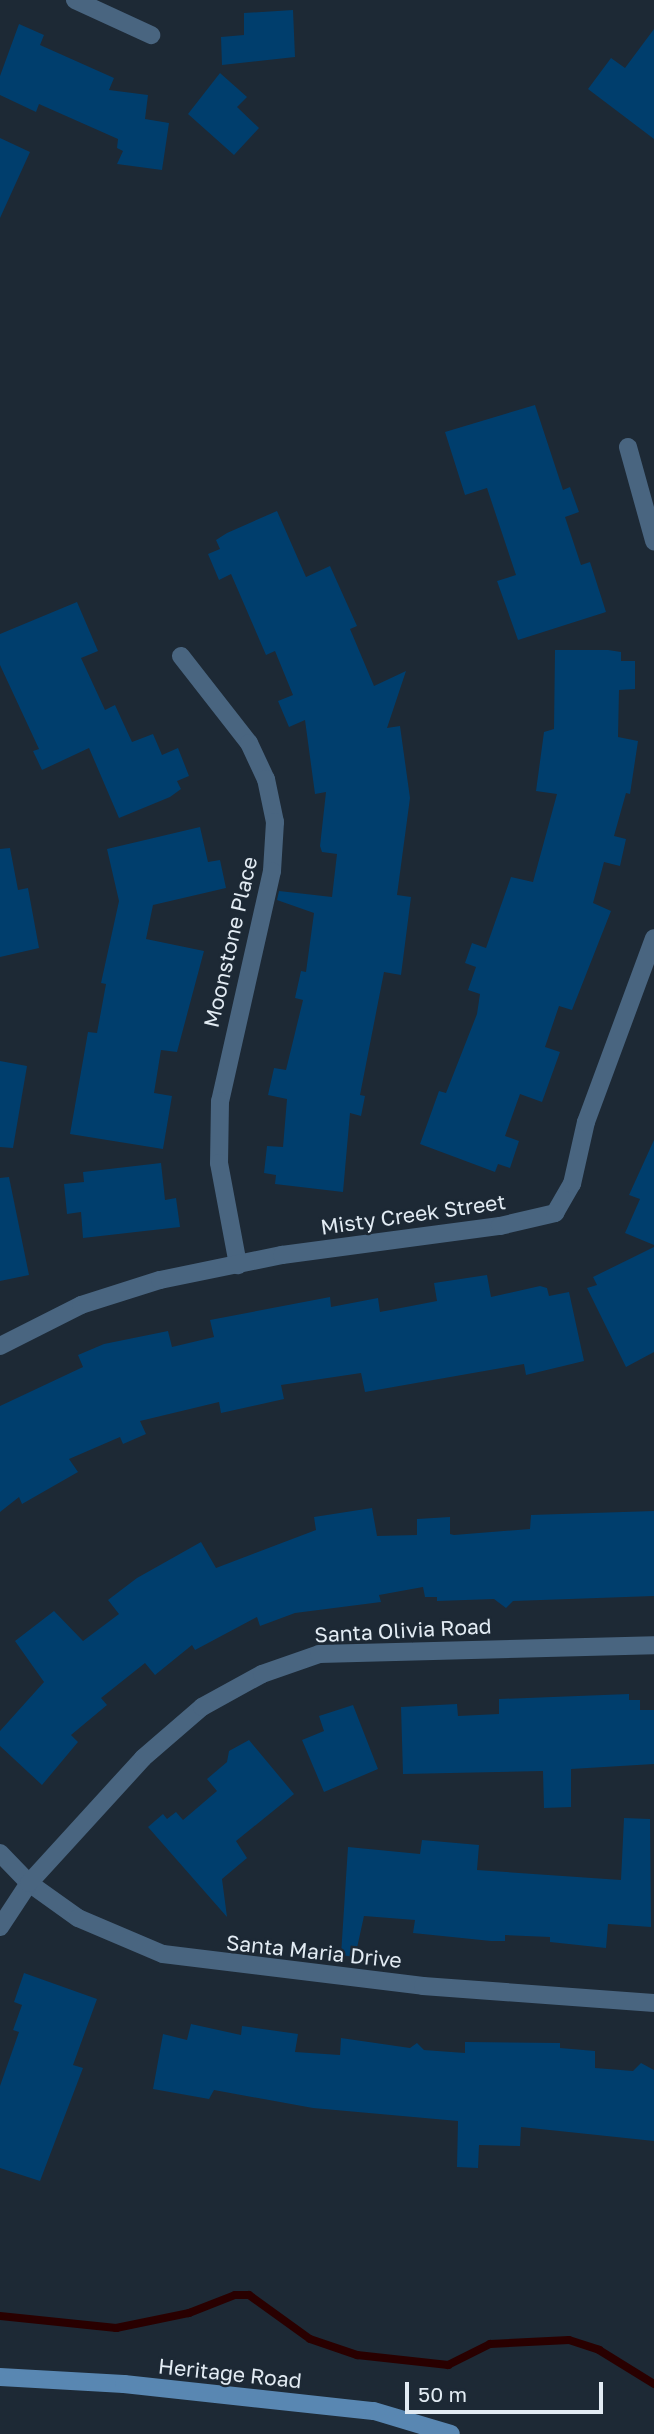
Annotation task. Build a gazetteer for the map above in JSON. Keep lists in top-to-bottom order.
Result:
{
  "streets": {
    "main road": ["Heritage Road"],
    "street": [
      "Moonstone Place",
      "Misty Creek Street",
      "Santa Olivia Road",
      "Santa Maria Drive"
    ]
  },
  "crossings": [
    ["Moonstone Place", "Misty Creek Street"],
    ["Santa Olivia Road", "Santa Maria Drive"]
  ],
  "scale_bar": "50 m"
}
